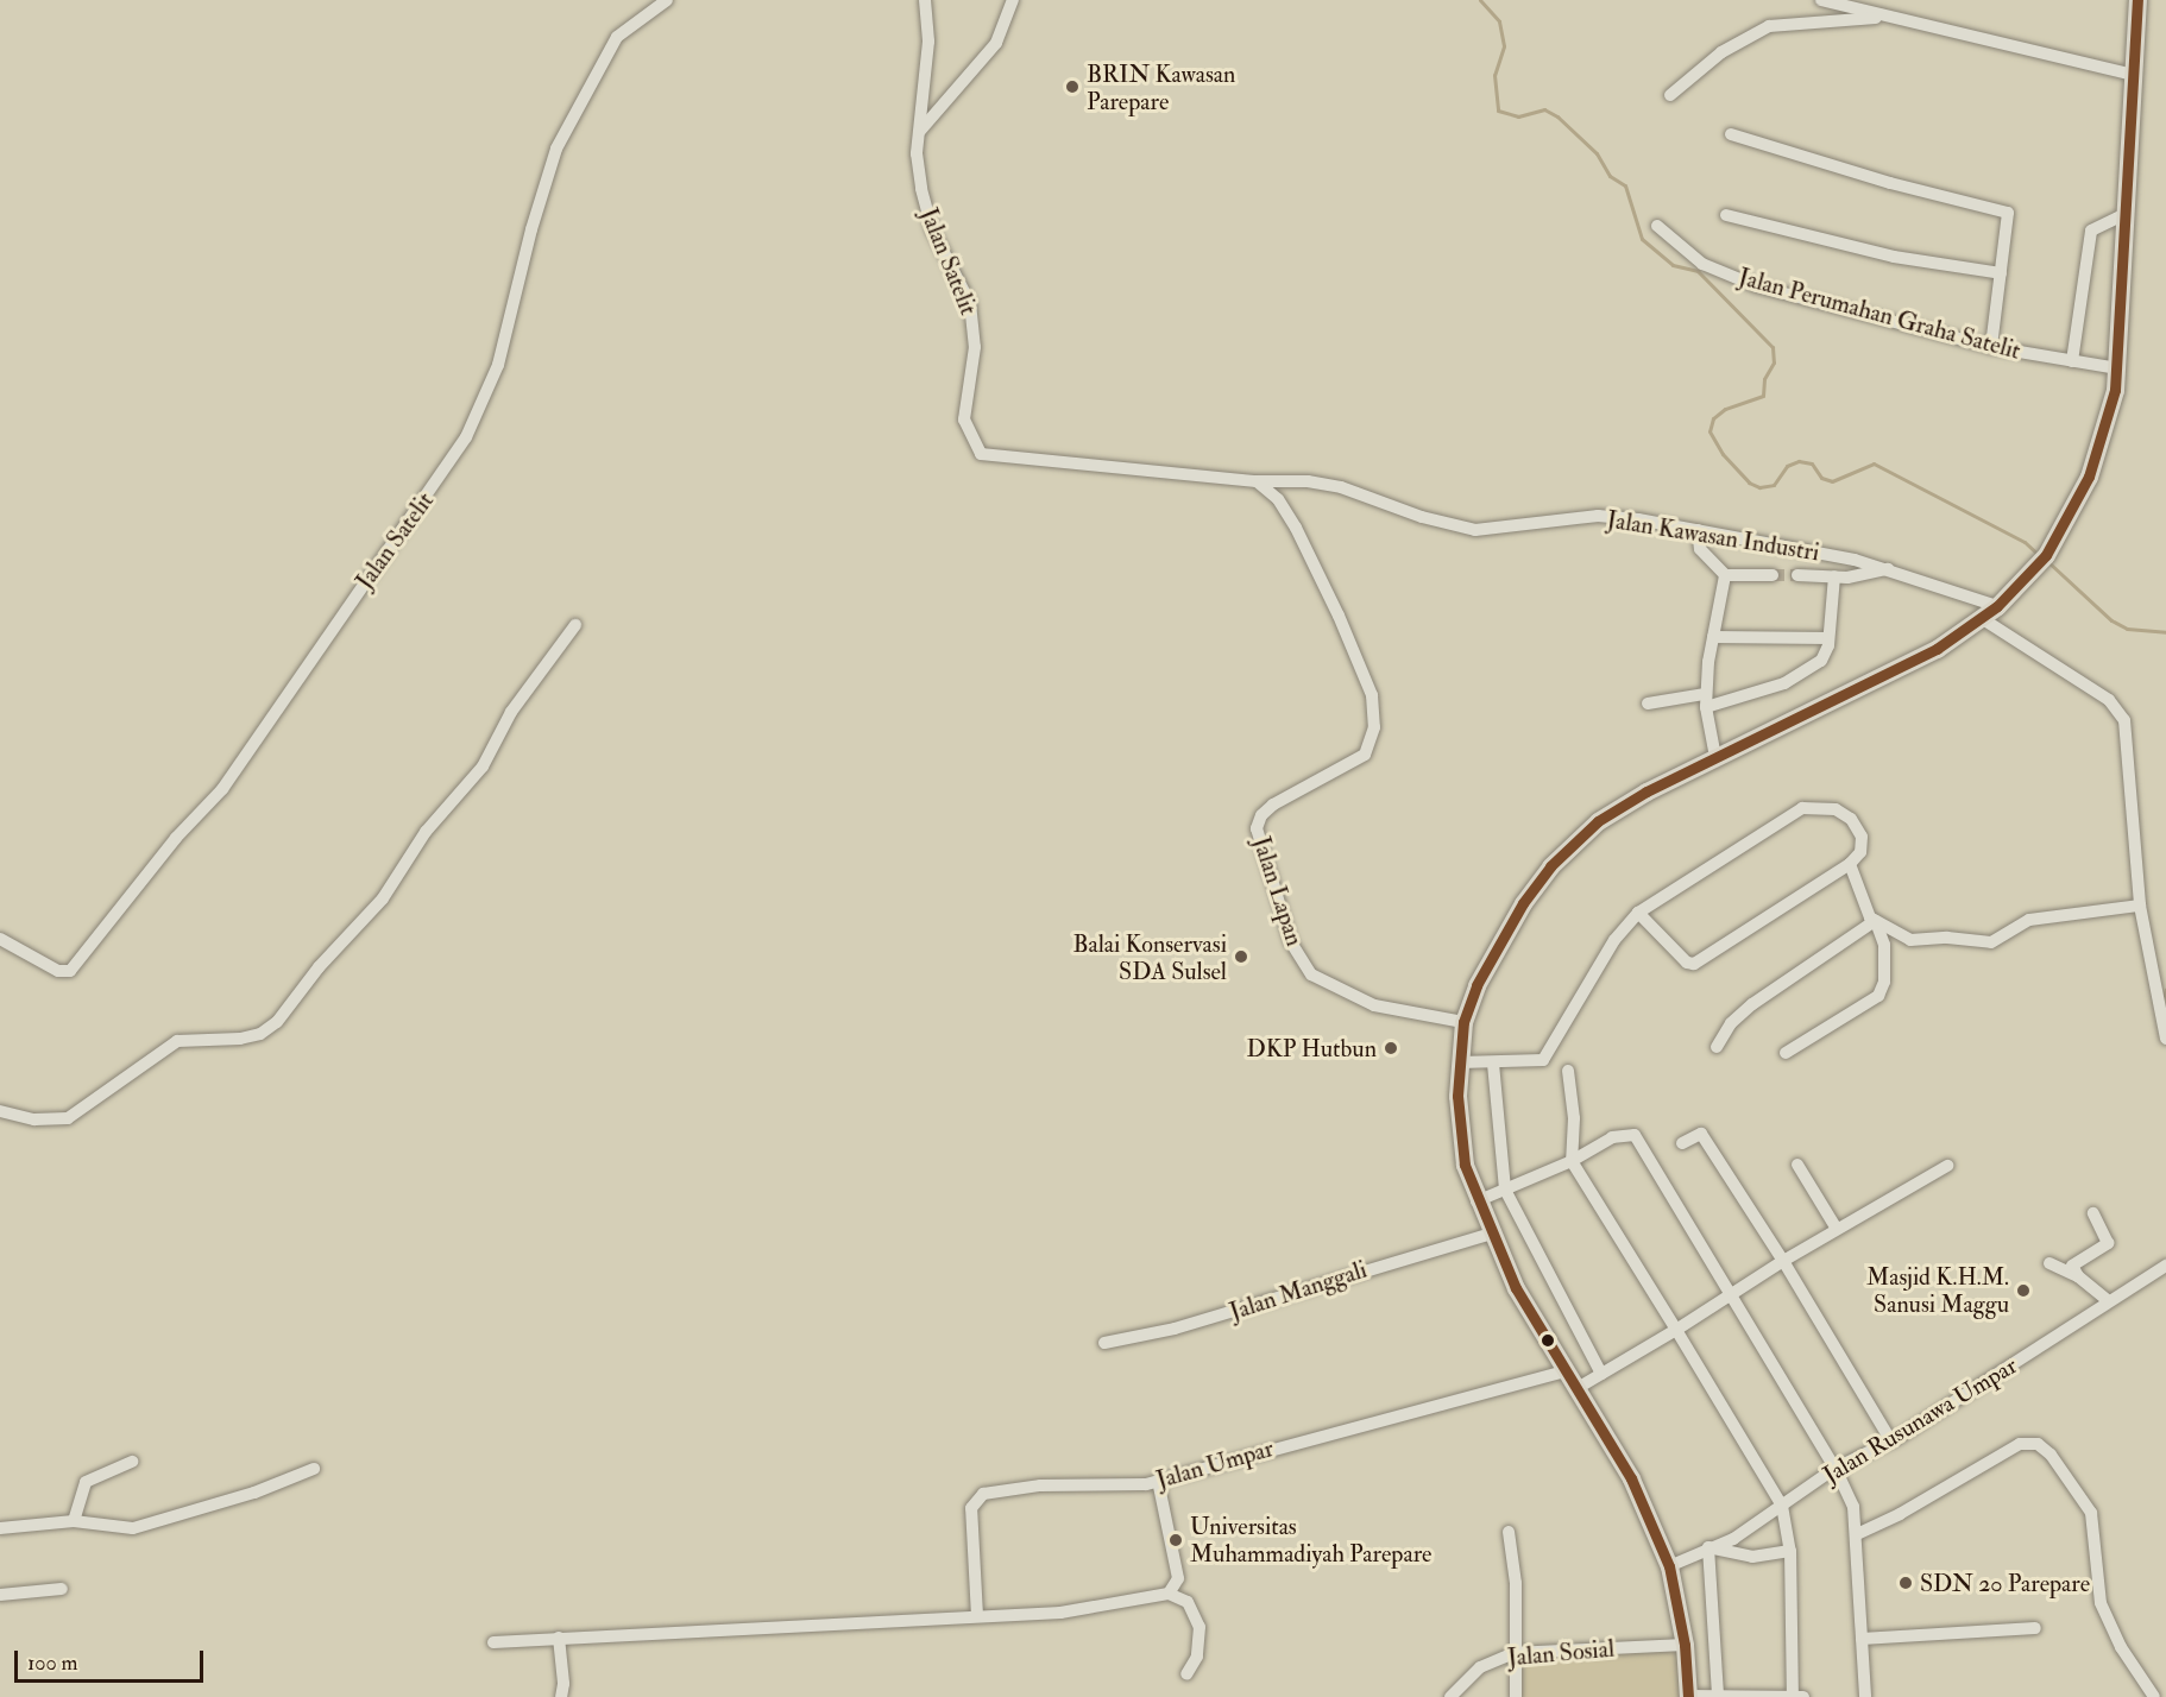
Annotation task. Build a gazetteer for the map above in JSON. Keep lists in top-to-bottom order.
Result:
{
  "streets": {
    "street": [
      "Jalan Satelit",
      "Jalan Perumahan Graha Satelit",
      "Jalan Kawasan Industri",
      "Jalan Lapan",
      "Jalan Manggali",
      "Jalan Rusunawa Umpar",
      "Jalan Umpar",
      "Jalan Sosial"
    ]
  },
  "crossings": [
    ["Jalan Satelit", "Jalan Kawasan Industri"],
    ["Jalan Satelit", "Jalan Lapan"],
    ["Jalan Kawasan Industri", "Jalan Lapan"]
  ],
  "places": [
    "BRIN Kawasan Parepare",
    "Balai Konservasi SDA Sulsel",
    "DKP Hutbun",
    "Masjid K.H.M. Sanusi Maggu",
    "Universitas Muhammadiyah Parepare",
    "SDN 20 Parepare"
  ],
  "scale_bar": "100 m"
}
